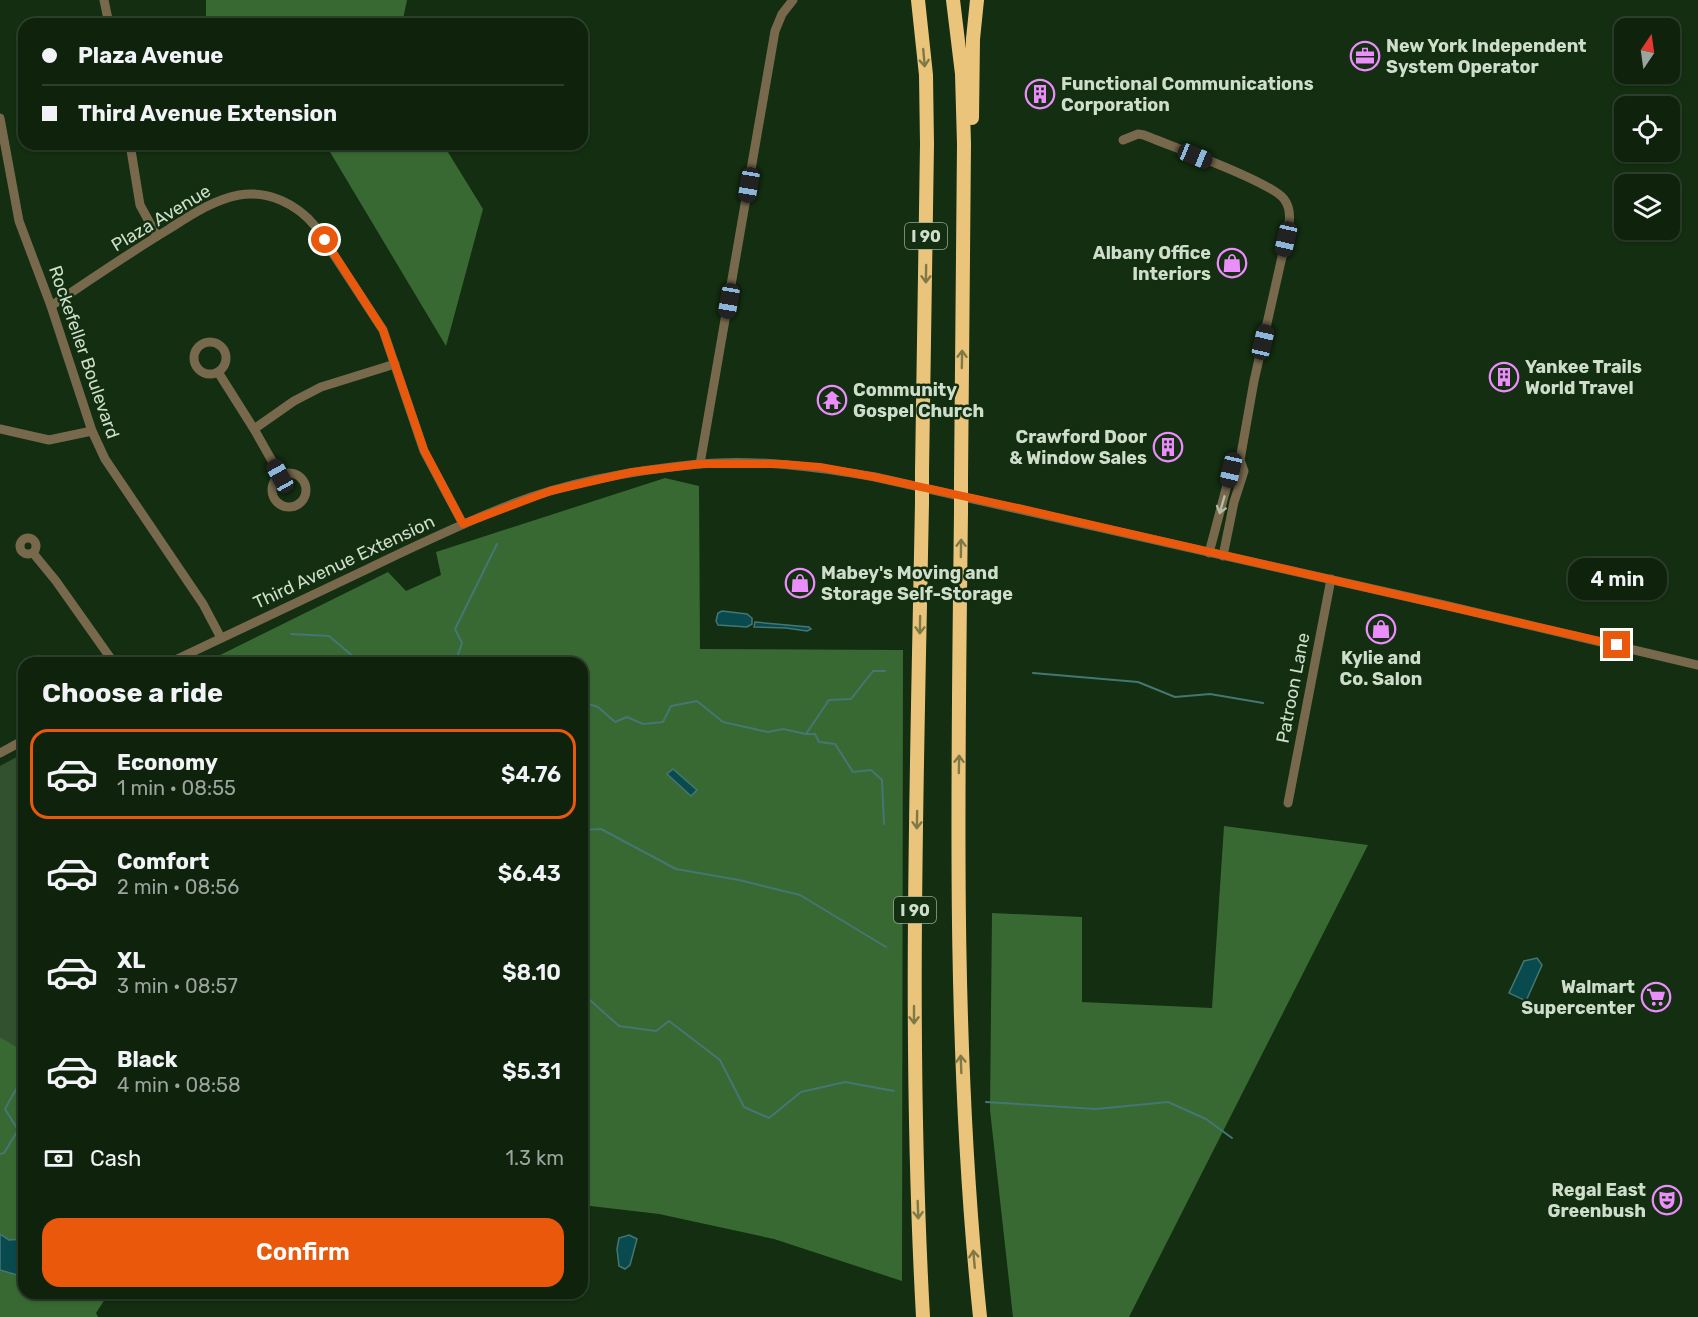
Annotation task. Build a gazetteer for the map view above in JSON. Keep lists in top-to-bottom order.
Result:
{
  "streets": {
    "highway": ["I 90"],
    "street": [
      "Plaza Avenue",
      "Rockefeller Boulevard",
      "Third Avenue Extension",
      "Patroon Lane"
    ]
  },
  "crossings": [
    ["Plaza Avenue", "Rockefeller Boulevard"],
    ["Plaza Avenue", "Third Avenue Extension"],
    ["Rockefeller Boulevard", "Third Avenue Extension"],
    ["Third Avenue Extension", "Patroon Lane"]
  ],
  "places": {
    "office": ["New York Independent System Operator"],
    "building": ["Functional Communications Corporation", "Yankee Trails World Travel", "Crawford Door & Window Sales"],
    "shop": ["Albany Office Interiors", "Mabey's Moving and Storage Self-Storage", "Kylie and Co. Salon"],
    "temple": ["Community Gospel Church"],
    "supermarket": ["Walmart Supercenter"],
    "theatre": ["Regal East Greenbush"]
  },
  "north": "top",
  "page": {
    "banner": ["Plaza Avenue", "Third Avenue Extension"],
    "bubble": "4 min",
    "heading": "Choose a ride",
    "list": [
      {
        "name": "Economy",
        "note": "1 min · 08:55",
        "value": "$4.76"
      },
      {
        "name": "Comfort",
        "note": "2 min · 08:56",
        "value": "$6.43"
      },
      {
        "name": "XL",
        "note": "3 min · 08:57",
        "value": "$8.10"
      },
      {
        "name": "Black",
        "note": "4 min · 08:58",
        "value": "$5.31"
      }
    ],
    "pay": ["Cash", "1.3 km"],
    "buttons": "Confirm"
  }
}
